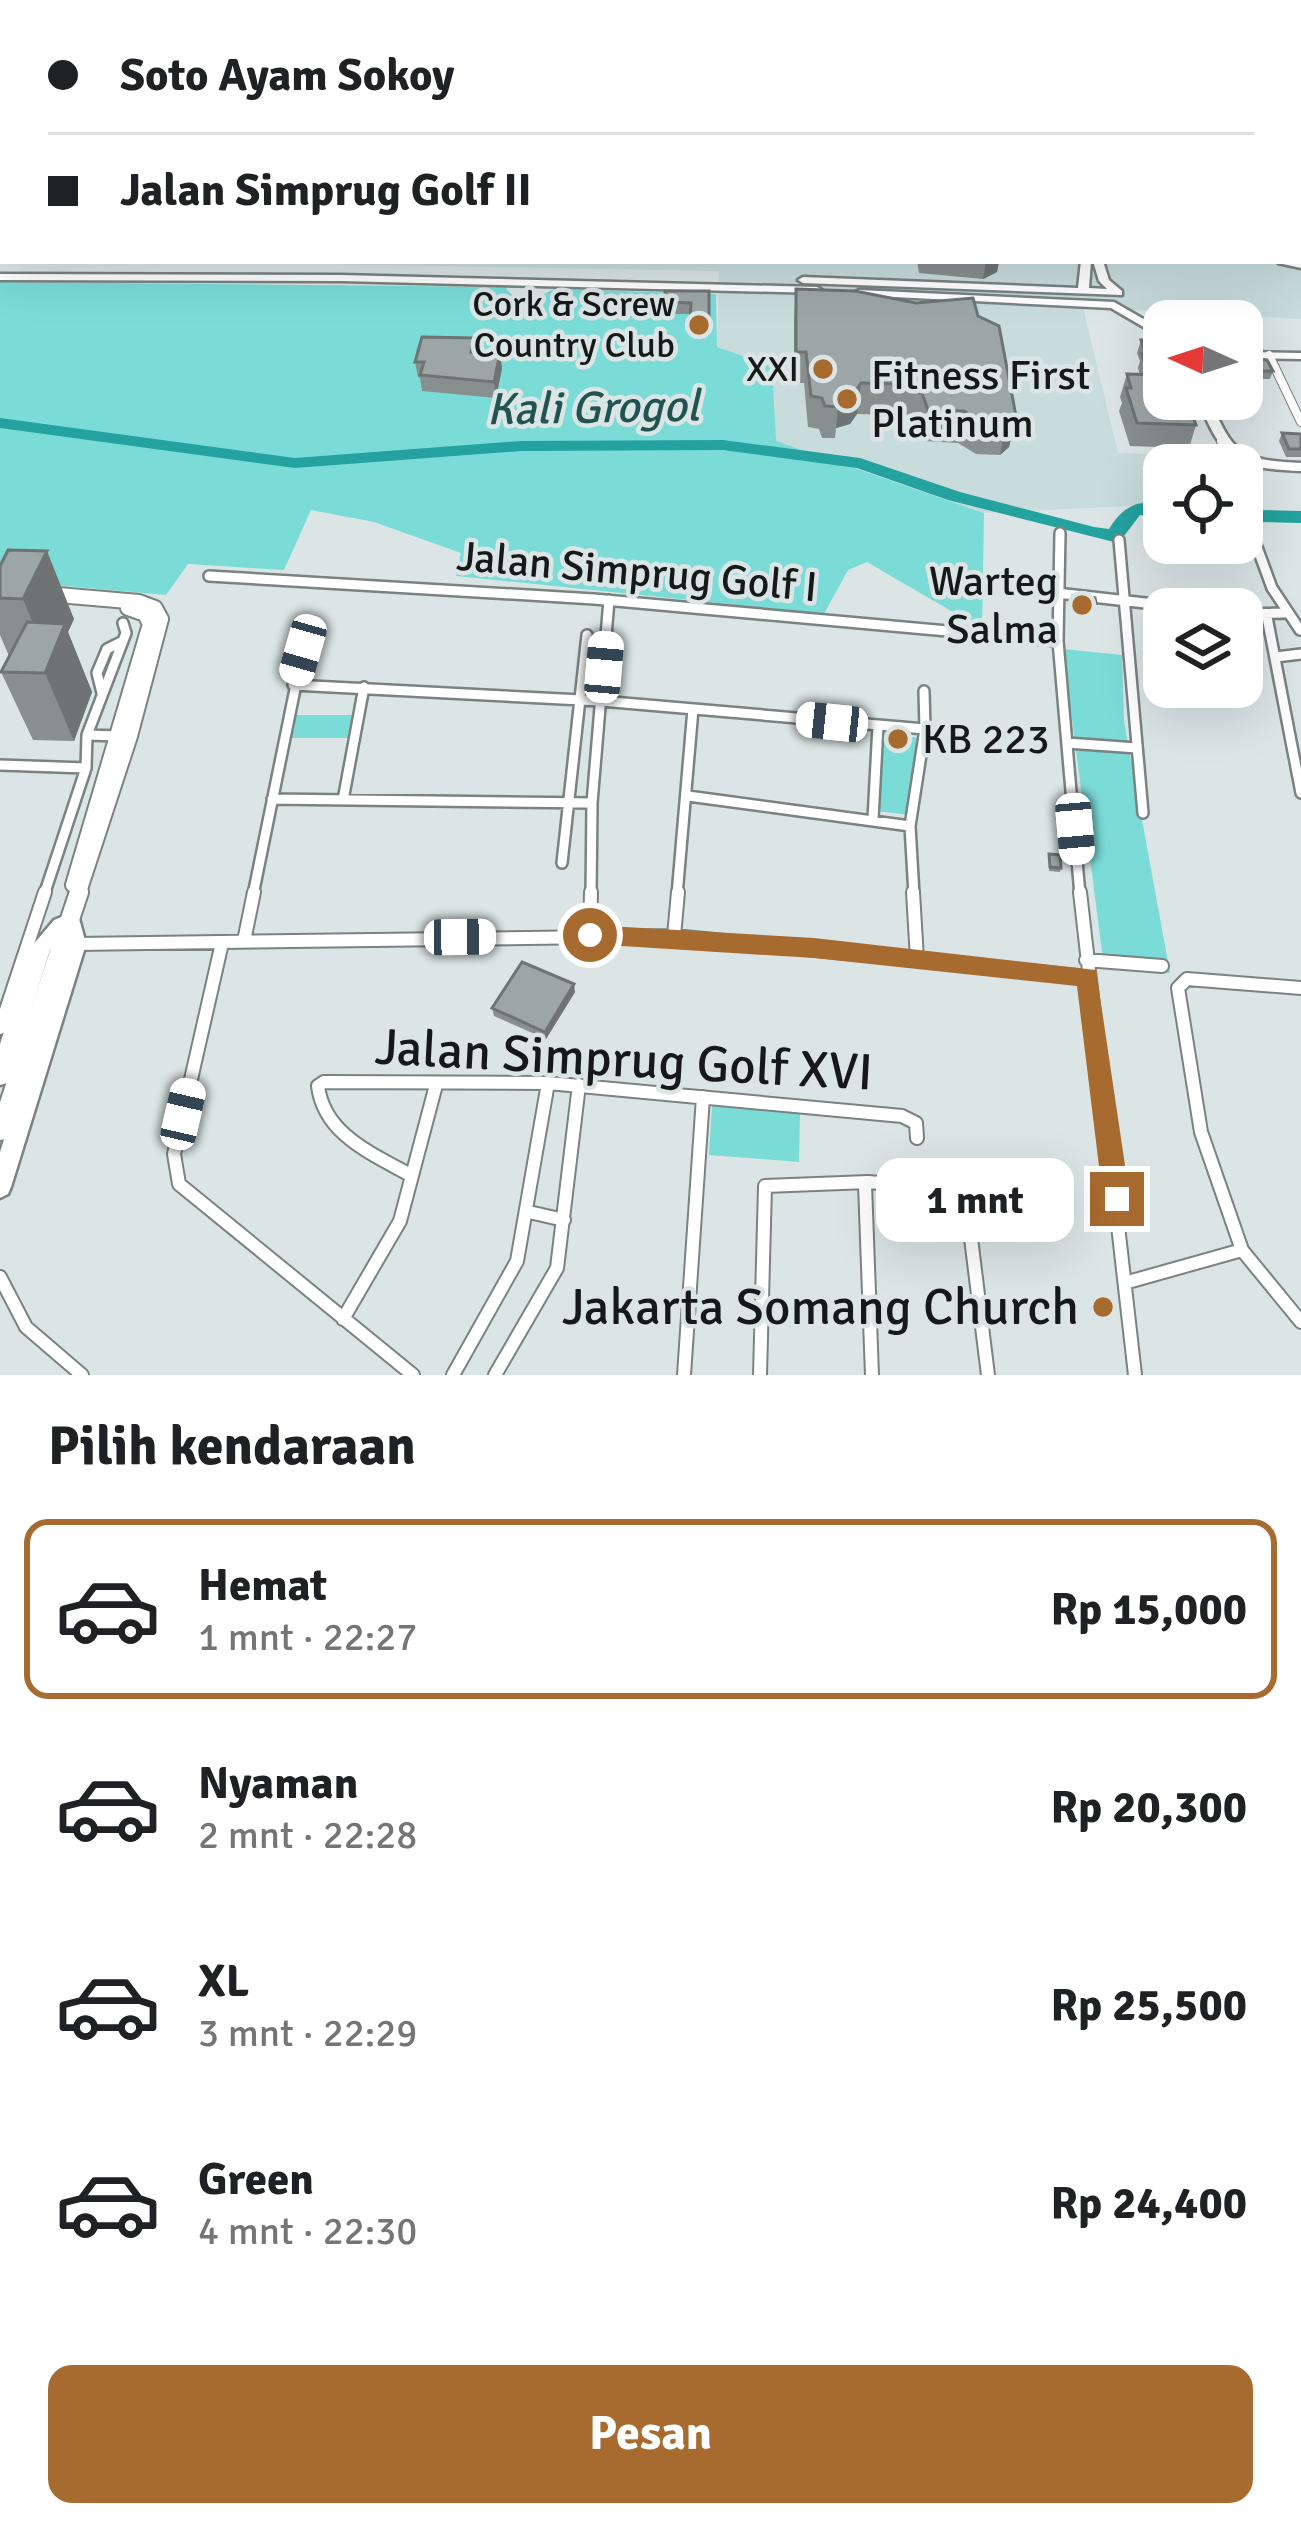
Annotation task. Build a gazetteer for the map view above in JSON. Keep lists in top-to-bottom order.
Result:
{
  "streets": {
    "street": ["Jalan Simprug Golf I", "Jalan Simprug Golf XVI"]
  },
  "water": ["Kali Grogol"],
  "places": [
    "Cork & Screw Country Club",
    "XXI",
    "Fitness First Platinum",
    "Warteg Salma",
    "KB 223",
    "Jakarta Somang Church"
  ],
  "north": "left",
  "page": {
    "banner": ["Soto Ayam Sokoy", "Jalan Simprug Golf II"],
    "bubble": "1 mnt",
    "heading": "Pilih kendaraan",
    "list": [
      {
        "name": "Hemat",
        "note": "1 mnt · 22:27",
        "value": "Rp 15,000"
      },
      {
        "name": "Nyaman",
        "note": "2 mnt · 22:28",
        "value": "Rp 20,300"
      },
      {
        "name": "XL",
        "note": "3 mnt · 22:29",
        "value": "Rp 25,500"
      },
      {
        "name": "Green",
        "note": "4 mnt · 22:30",
        "value": "Rp 24,400"
      }
    ],
    "buttons": "Pesan"
  }
}
